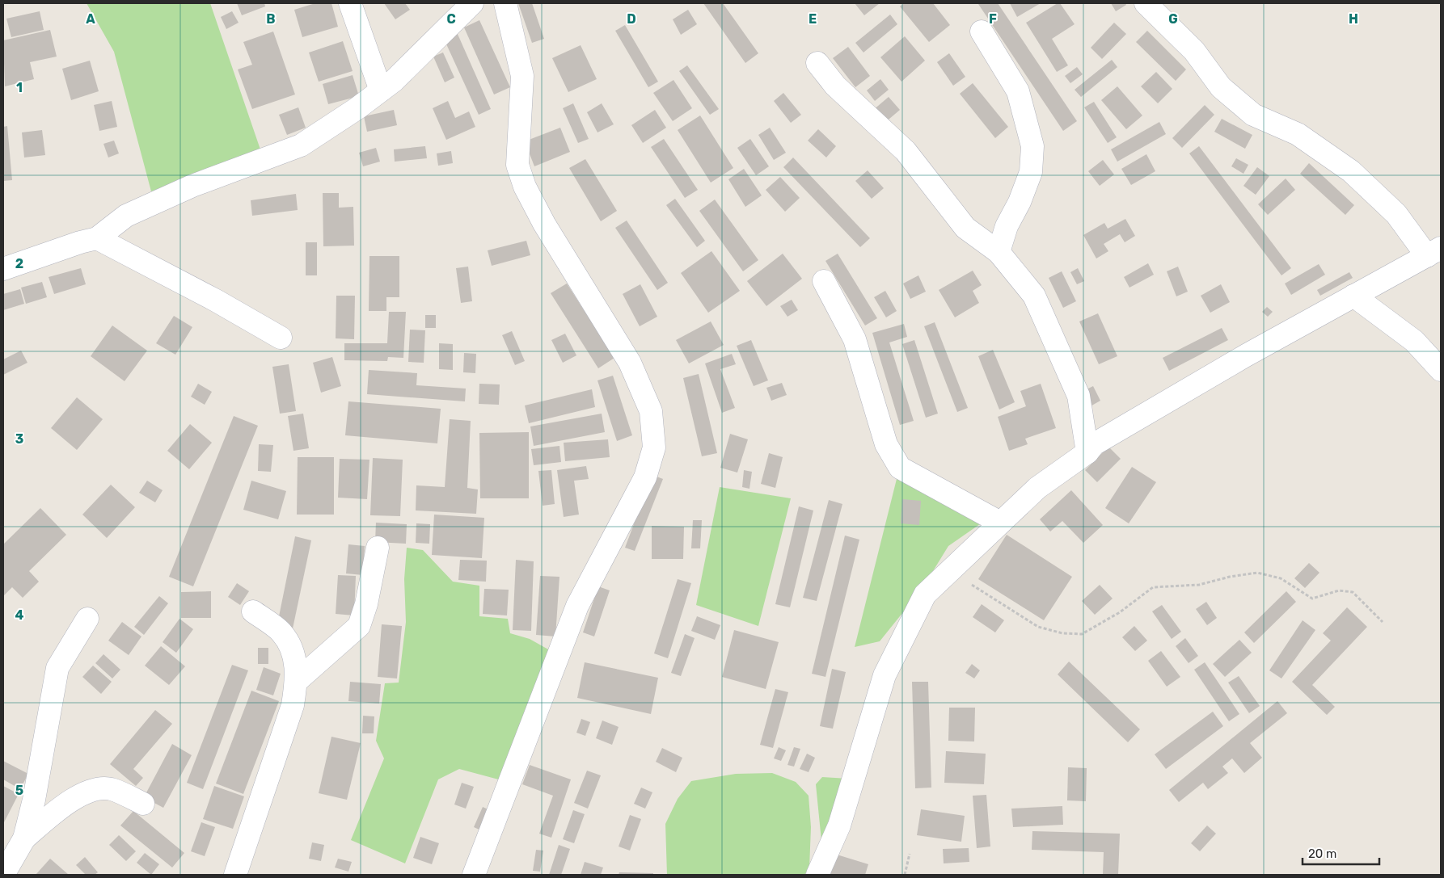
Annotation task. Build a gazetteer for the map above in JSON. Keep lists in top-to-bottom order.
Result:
{
  "scale_bar": "20 m",
  "grid": {
    "columns": [
      "A",
      "B",
      "C",
      "D",
      "E",
      "F",
      "G",
      "H"
    ],
    "rows": [
      "1",
      "2",
      "3",
      "4",
      "5"
    ]
  }
}
